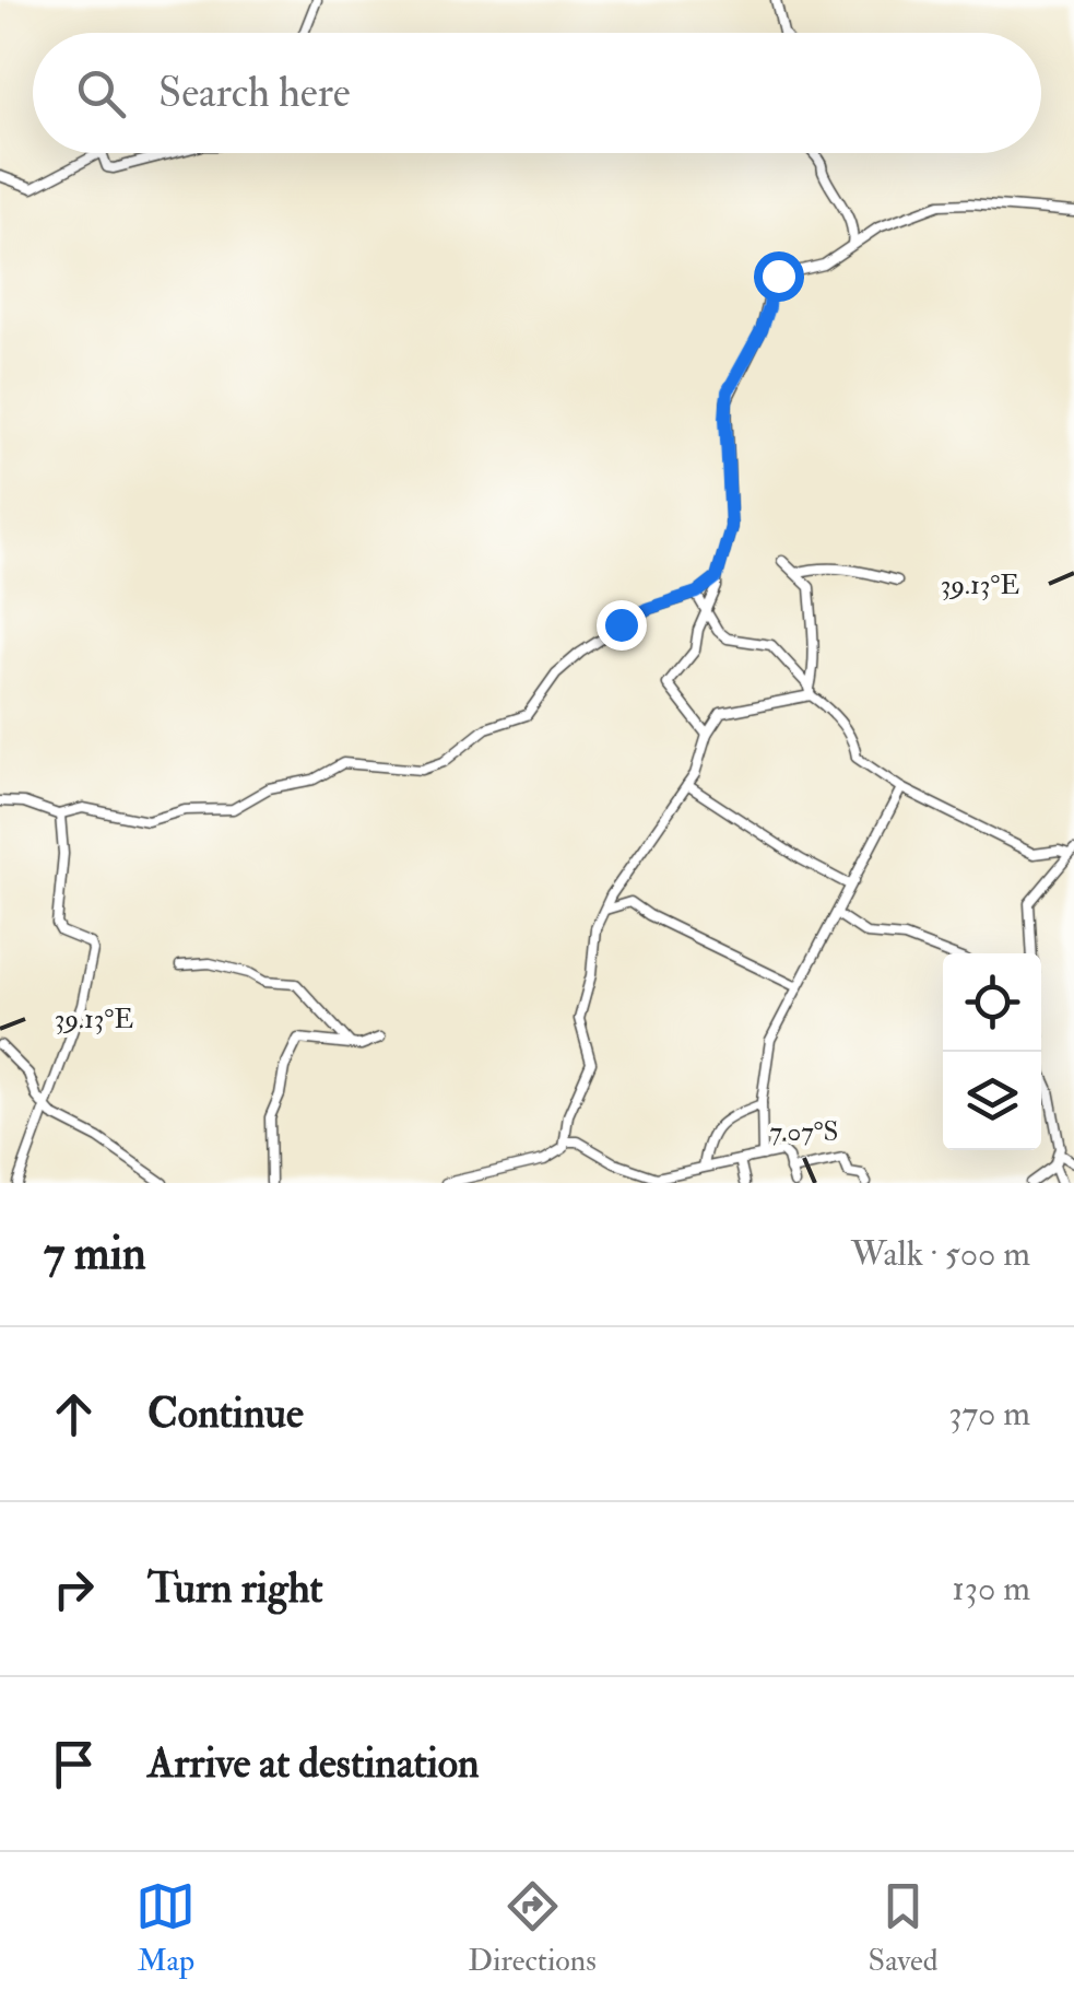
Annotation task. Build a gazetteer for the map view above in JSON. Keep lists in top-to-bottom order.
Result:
{
  "page": {
    "search": "Search here",
    "heading": ["7 min", "Walk · 500 m"],
    "list": [
      ["Continue", "370 m"],
      ["Turn right", "130 m"],
      "Arrive at destination"
    ],
    "nav": ["Map", "Directions", "Saved"]
  },
  "coordinates": ["39.13°E", "7.07°S"]
}
